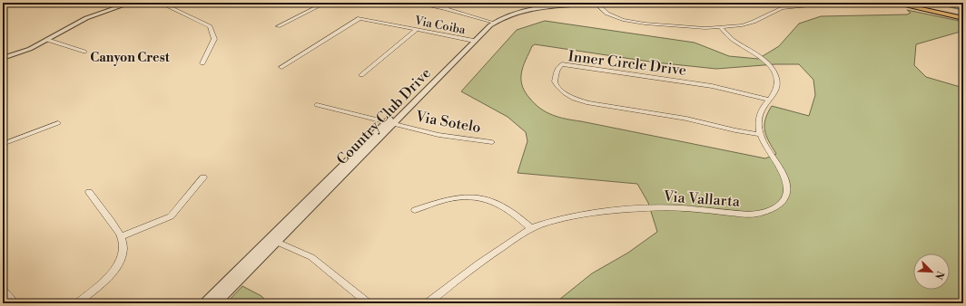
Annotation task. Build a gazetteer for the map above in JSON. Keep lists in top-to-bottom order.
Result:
{
  "streets": {
    "street": [
      "Via Coiba",
      "Inner Circle Drive",
      "Country Club Drive",
      "Via Sotelo",
      "Via Vallarta"
    ]
  },
  "crossings": [
    ["Via Coiba", "Country Club Drive"],
    ["Inner Circle Drive", "Via Vallarta"],
    ["Country Club Drive", "Via Sotelo"]
  ],
  "districts": ["Canyon Crest"],
  "north": "bottom right"
}
